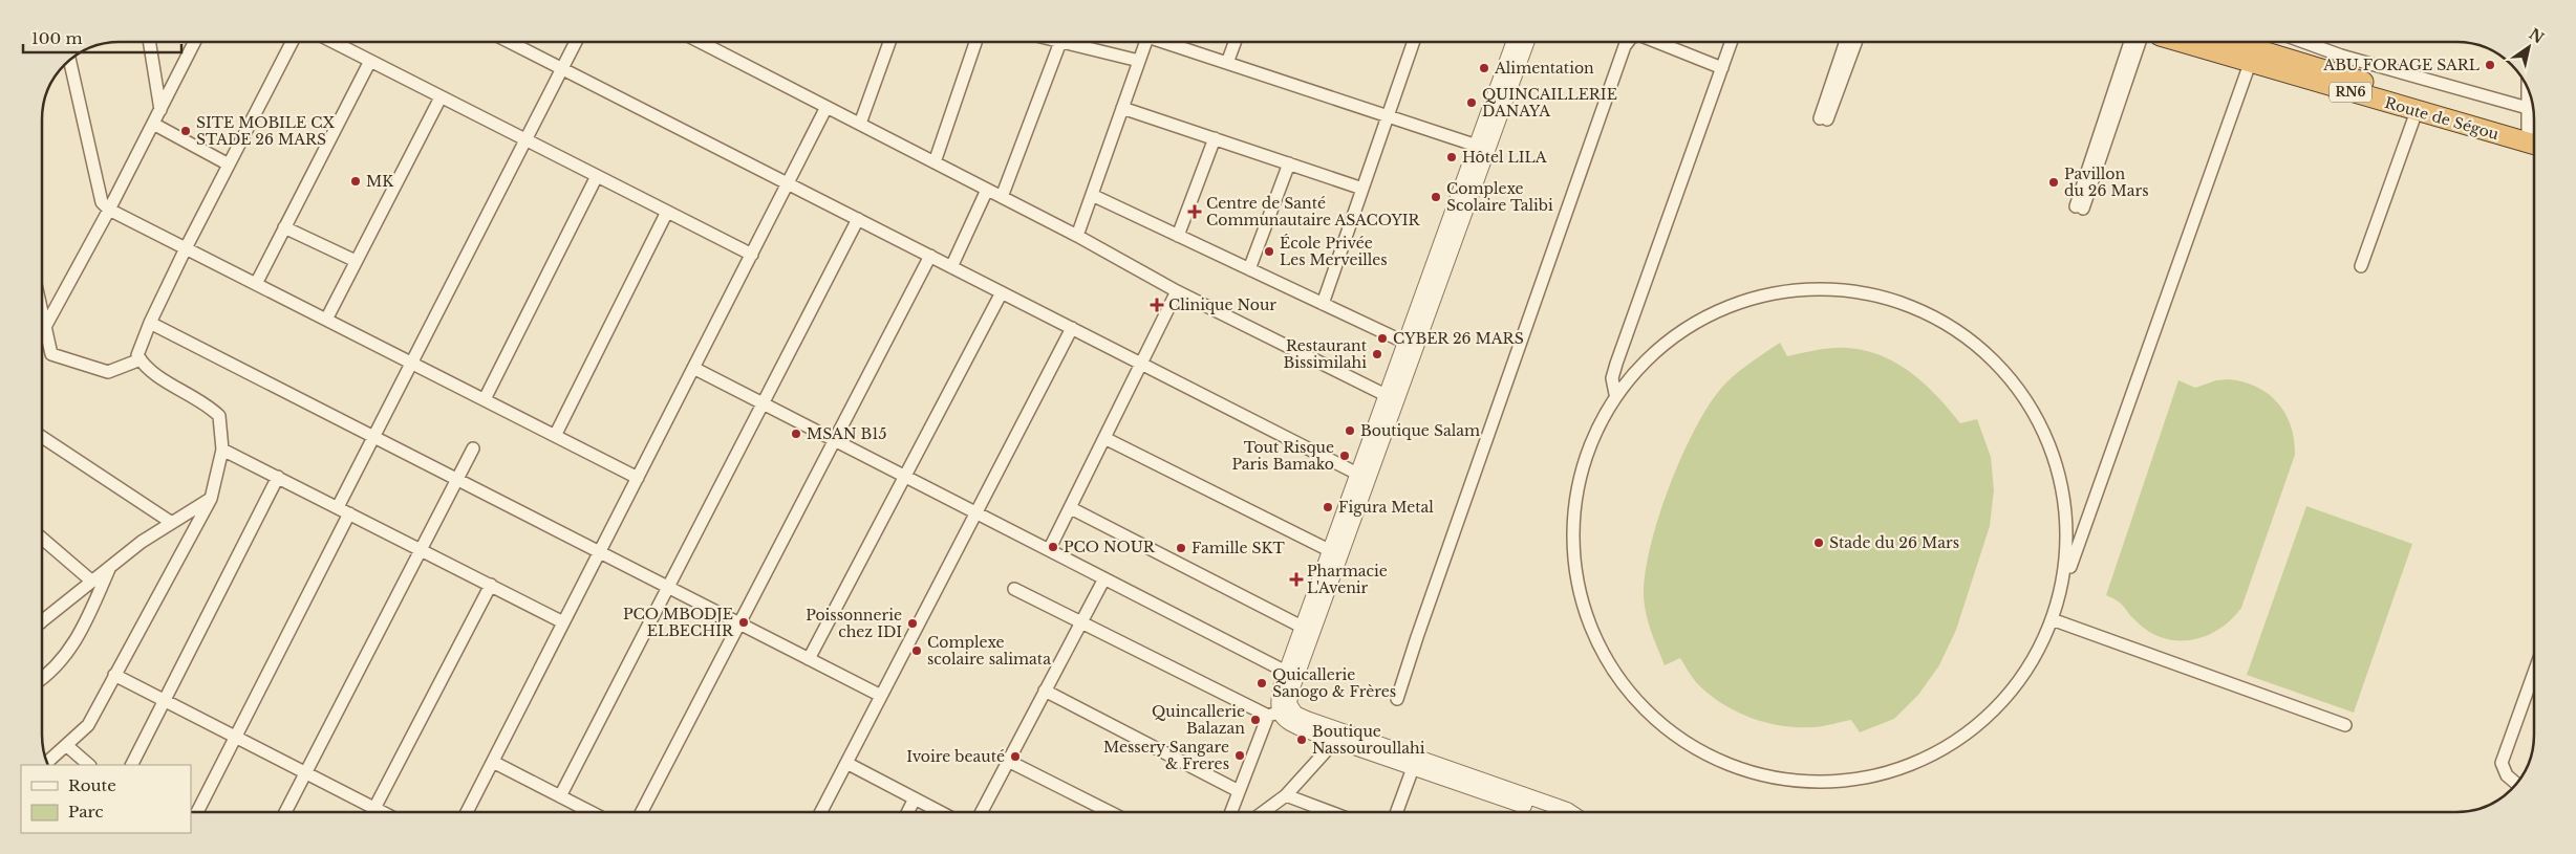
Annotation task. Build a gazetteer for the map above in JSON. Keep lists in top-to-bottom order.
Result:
{
  "streets": {
    "highway": ["RN6", "Route de Ségou"]
  },
  "places": {
    "other": [
      "ABU FORAGE SARL",
      "Alimentation",
      "QUINCAILLERIE DANAYA",
      "SITE MOBILE CX STADE 26 MARS",
      "Hôtel LILA",
      "MK",
      "Pavillon du 26 Mars",
      "Complexe Scolaire Talibi",
      "École Privée Les Merveilles",
      "CYBER 26 MARS",
      "Restaurant Bissimilahi",
      "Boutique Salam",
      "MSAN B15",
      "Tout Risque Paris Bamako",
      "Figura Metal",
      "Stade du 26 Mars",
      "PCO NOUR",
      "Famille SKT",
      "PCO MBODJE ELBECHIR",
      "Poissonnerie chez IDI",
      "Complexe scolaire salimata",
      "Quicallerie Sanogo & Frères",
      "Quincallerie Balazan",
      "Boutique Nassouroullahi",
      "Messery Sangare & Freres",
      "Ivoire beauté"
    ],
    "health": ["Centre de Santé Communautaire ASACOYIR", "Clinique Nour", "Pharmacie L'Avenir"]
  },
  "legend": ["Route", "Parc"],
  "scale_bar": "100 m",
  "north": "top right"
}
